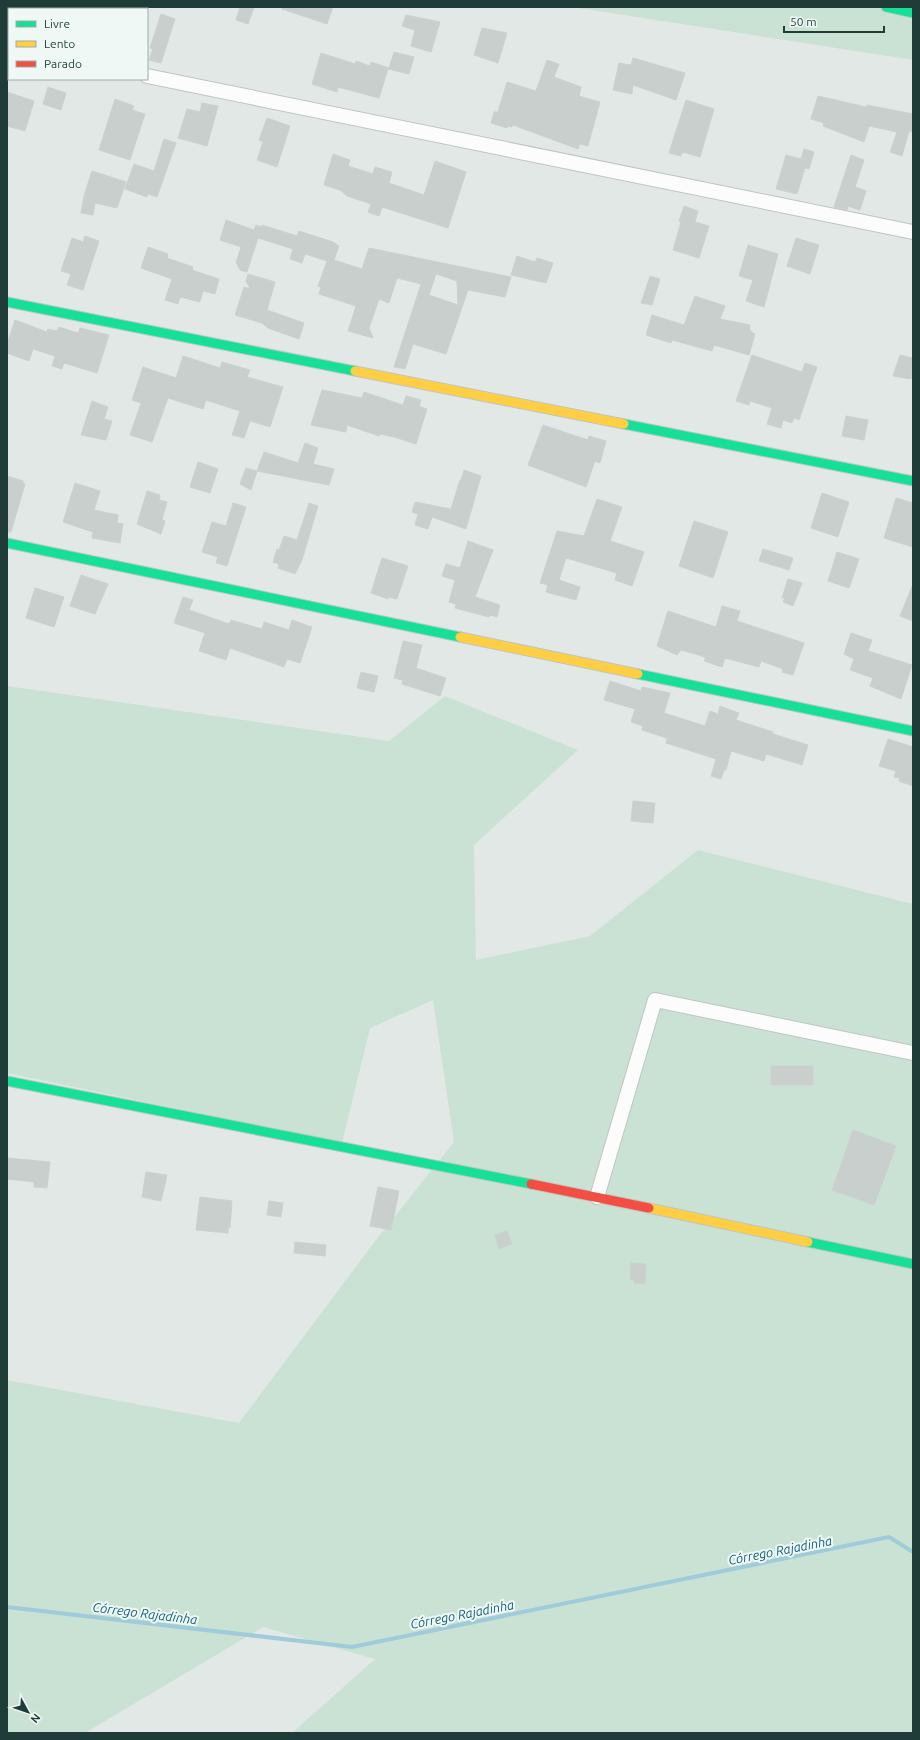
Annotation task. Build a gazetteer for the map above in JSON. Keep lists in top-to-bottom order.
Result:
{
  "water": ["Córrego Rajadinha"],
  "legend": ["Livre", "Lento", "Parado"],
  "scale_bar": "50 m",
  "north": "bottom right"
}
